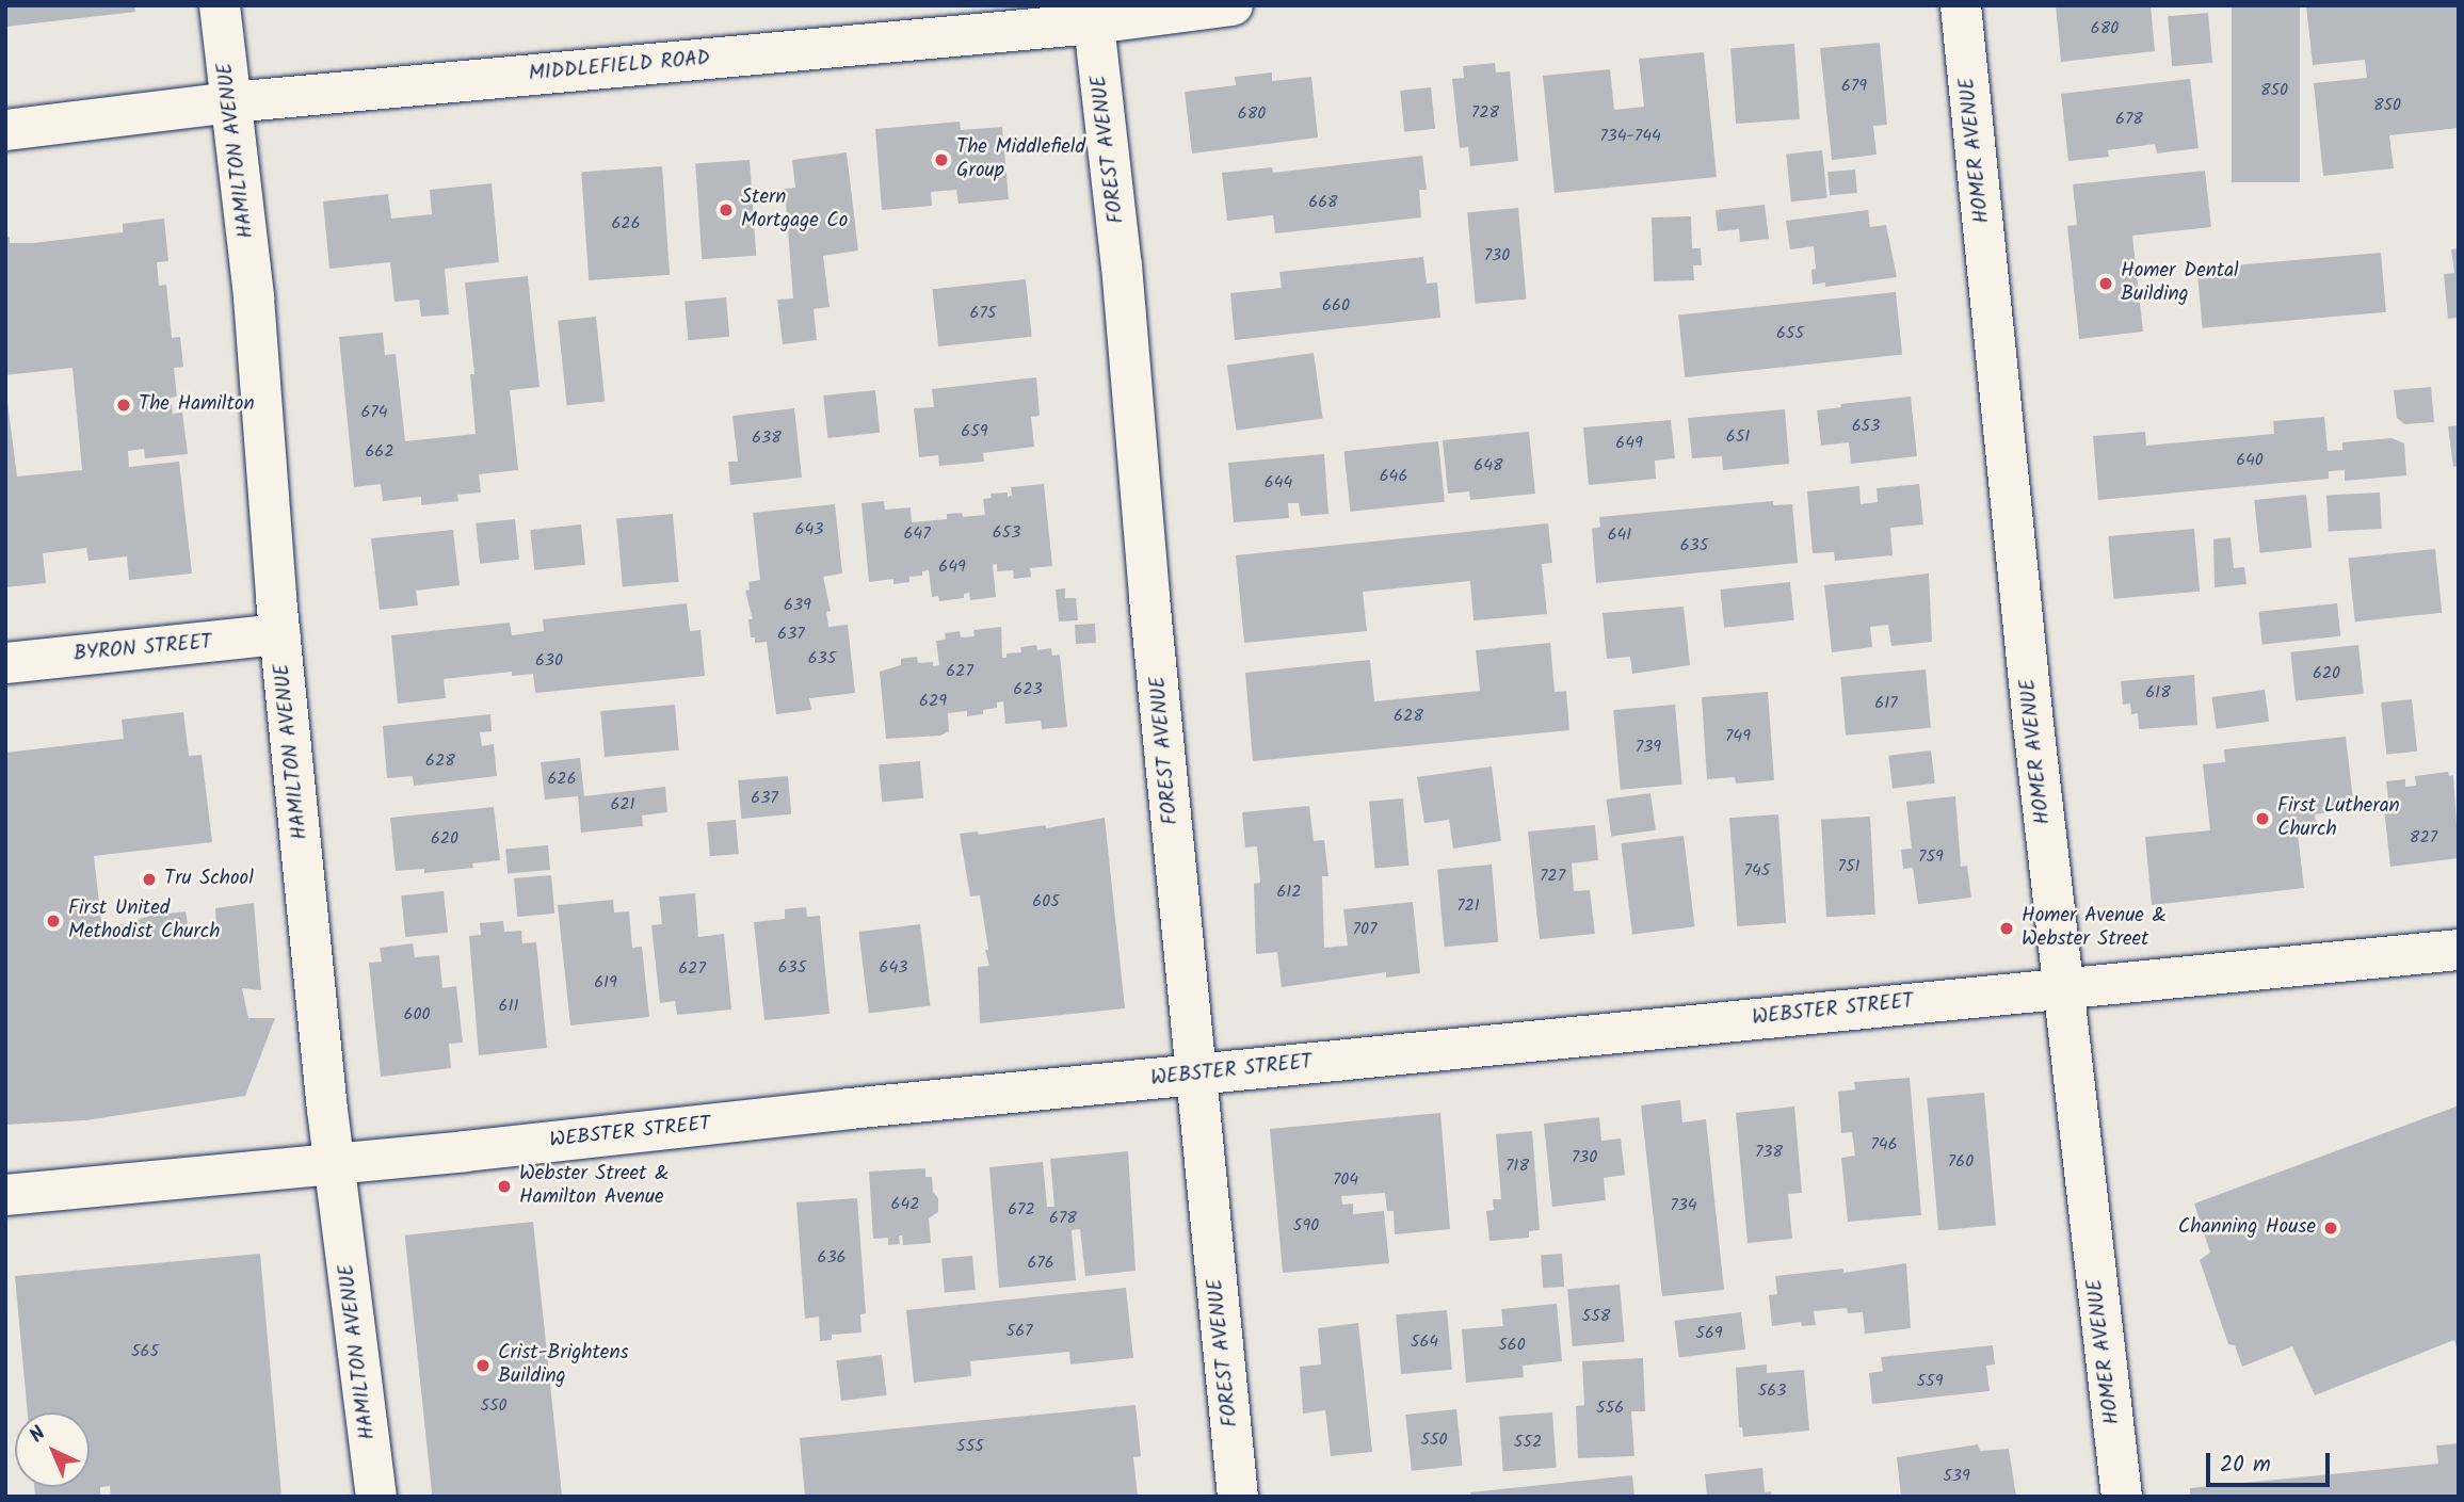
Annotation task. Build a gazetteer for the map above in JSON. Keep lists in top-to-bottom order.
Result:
{
  "streets": {
    "street": [
      "MIDDLEFIELD ROAD",
      "FOREST AVENUE",
      "HAMILTON AVENUE",
      "HOMER AVENUE",
      "BYRON STREET",
      "WEBSTER STREET"
    ]
  },
  "crossings": [
    ["MIDDLEFIELD ROAD", "FOREST AVENUE"],
    ["MIDDLEFIELD ROAD", "HAMILTON AVENUE"],
    ["FOREST AVENUE", "WEBSTER STREET"],
    ["HAMILTON AVENUE", "BYRON STREET"],
    ["HAMILTON AVENUE", "WEBSTER STREET"],
    ["HOMER AVENUE", "WEBSTER STREET"]
  ],
  "places": [
    "The Middlefield Group",
    "Stern Mortgage Co",
    "Homer Dental Building",
    "The Hamilton",
    "First Lutheran Church",
    "Tru School",
    "First United Methodist Church",
    "Homer Avenue & Webster Street",
    "Webster Street & Hamilton Avenue",
    "Channing House",
    "Crist-Brightens Building"
  ],
  "house_numbers": [
    "680",
    "679",
    "850",
    "850",
    "728",
    "680",
    "678",
    "734-744",
    "668",
    "626",
    "730",
    "660",
    "675",
    "655",
    "674",
    "653",
    "659",
    "651",
    "638",
    "649",
    "662",
    "640",
    "648",
    "646",
    "644",
    "643",
    "653",
    "647",
    "641",
    "635",
    "649",
    "639",
    "637",
    "635",
    "630",
    "627",
    "620",
    "623",
    "618",
    "629",
    "617",
    "628",
    "749",
    "739",
    "628",
    "626",
    "637",
    "621",
    "827",
    "620",
    "759",
    "751",
    "745",
    "727",
    "612",
    "605",
    "721",
    "707",
    "635",
    "643",
    "627",
    "619",
    "611",
    "600",
    "746",
    "738",
    "730",
    "760",
    "718",
    "704",
    "642",
    "734",
    "672",
    "678",
    "590",
    "636",
    "676",
    "558",
    "567",
    "569",
    "564",
    "560",
    "565",
    "559",
    "563",
    "550",
    "556",
    "550",
    "552",
    "555",
    "539"
  ],
  "scale_bar": "20 m",
  "north": "top left"
}
